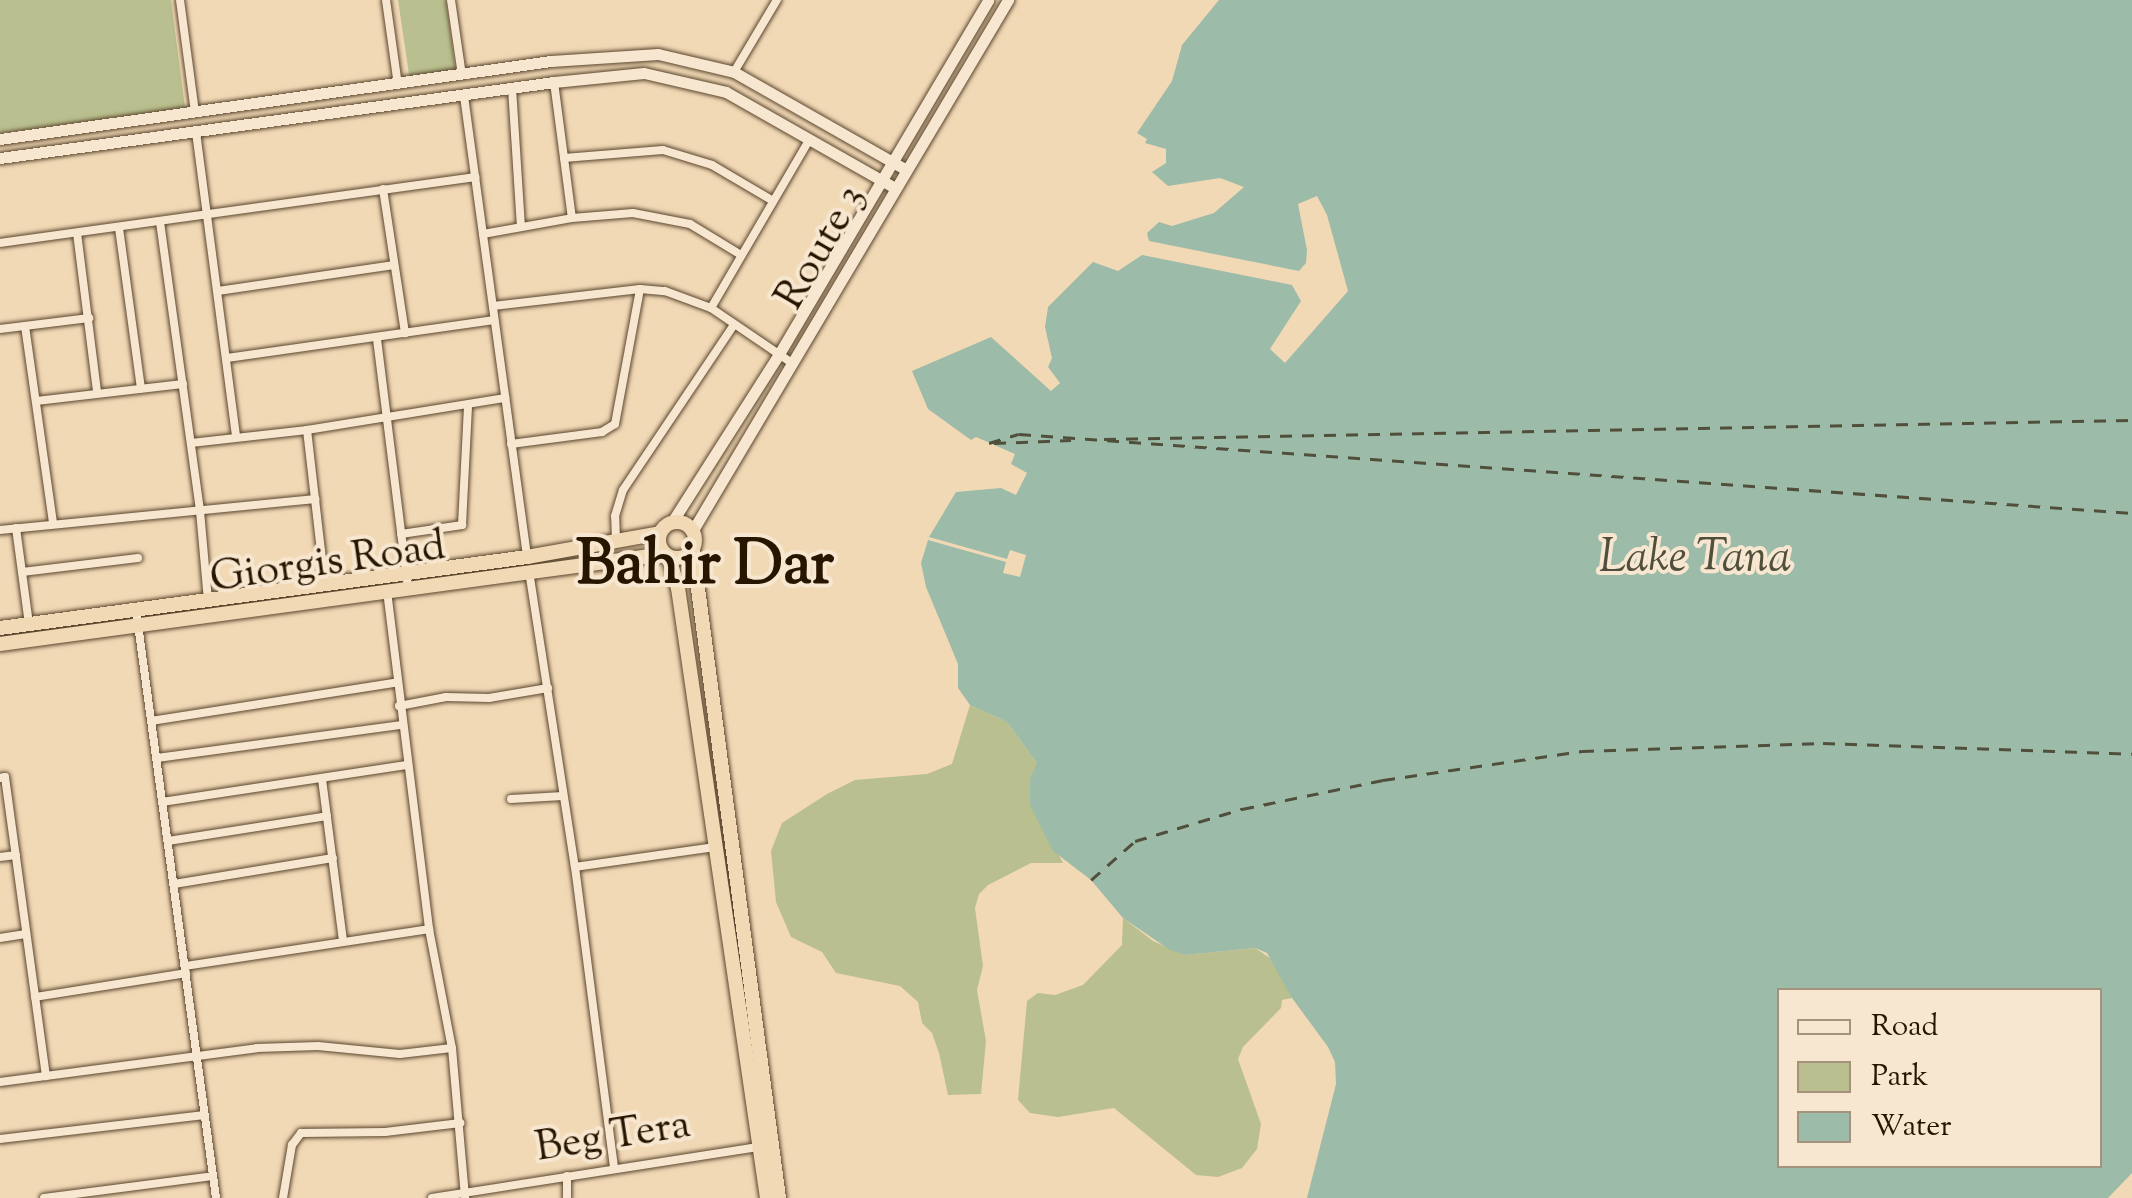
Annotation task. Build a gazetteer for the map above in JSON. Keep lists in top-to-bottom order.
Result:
{
  "streets": {
    "highway": ["Giorgis Road"],
    "street": ["Route 3", "Beg Tera"]
  },
  "crossings": [
    ["Route 3", "Giorgis Road"]
  ],
  "districts": ["Bahir Dar"],
  "water": ["Lake Tana"],
  "legend": ["Road", "Park", "Water"]
}
